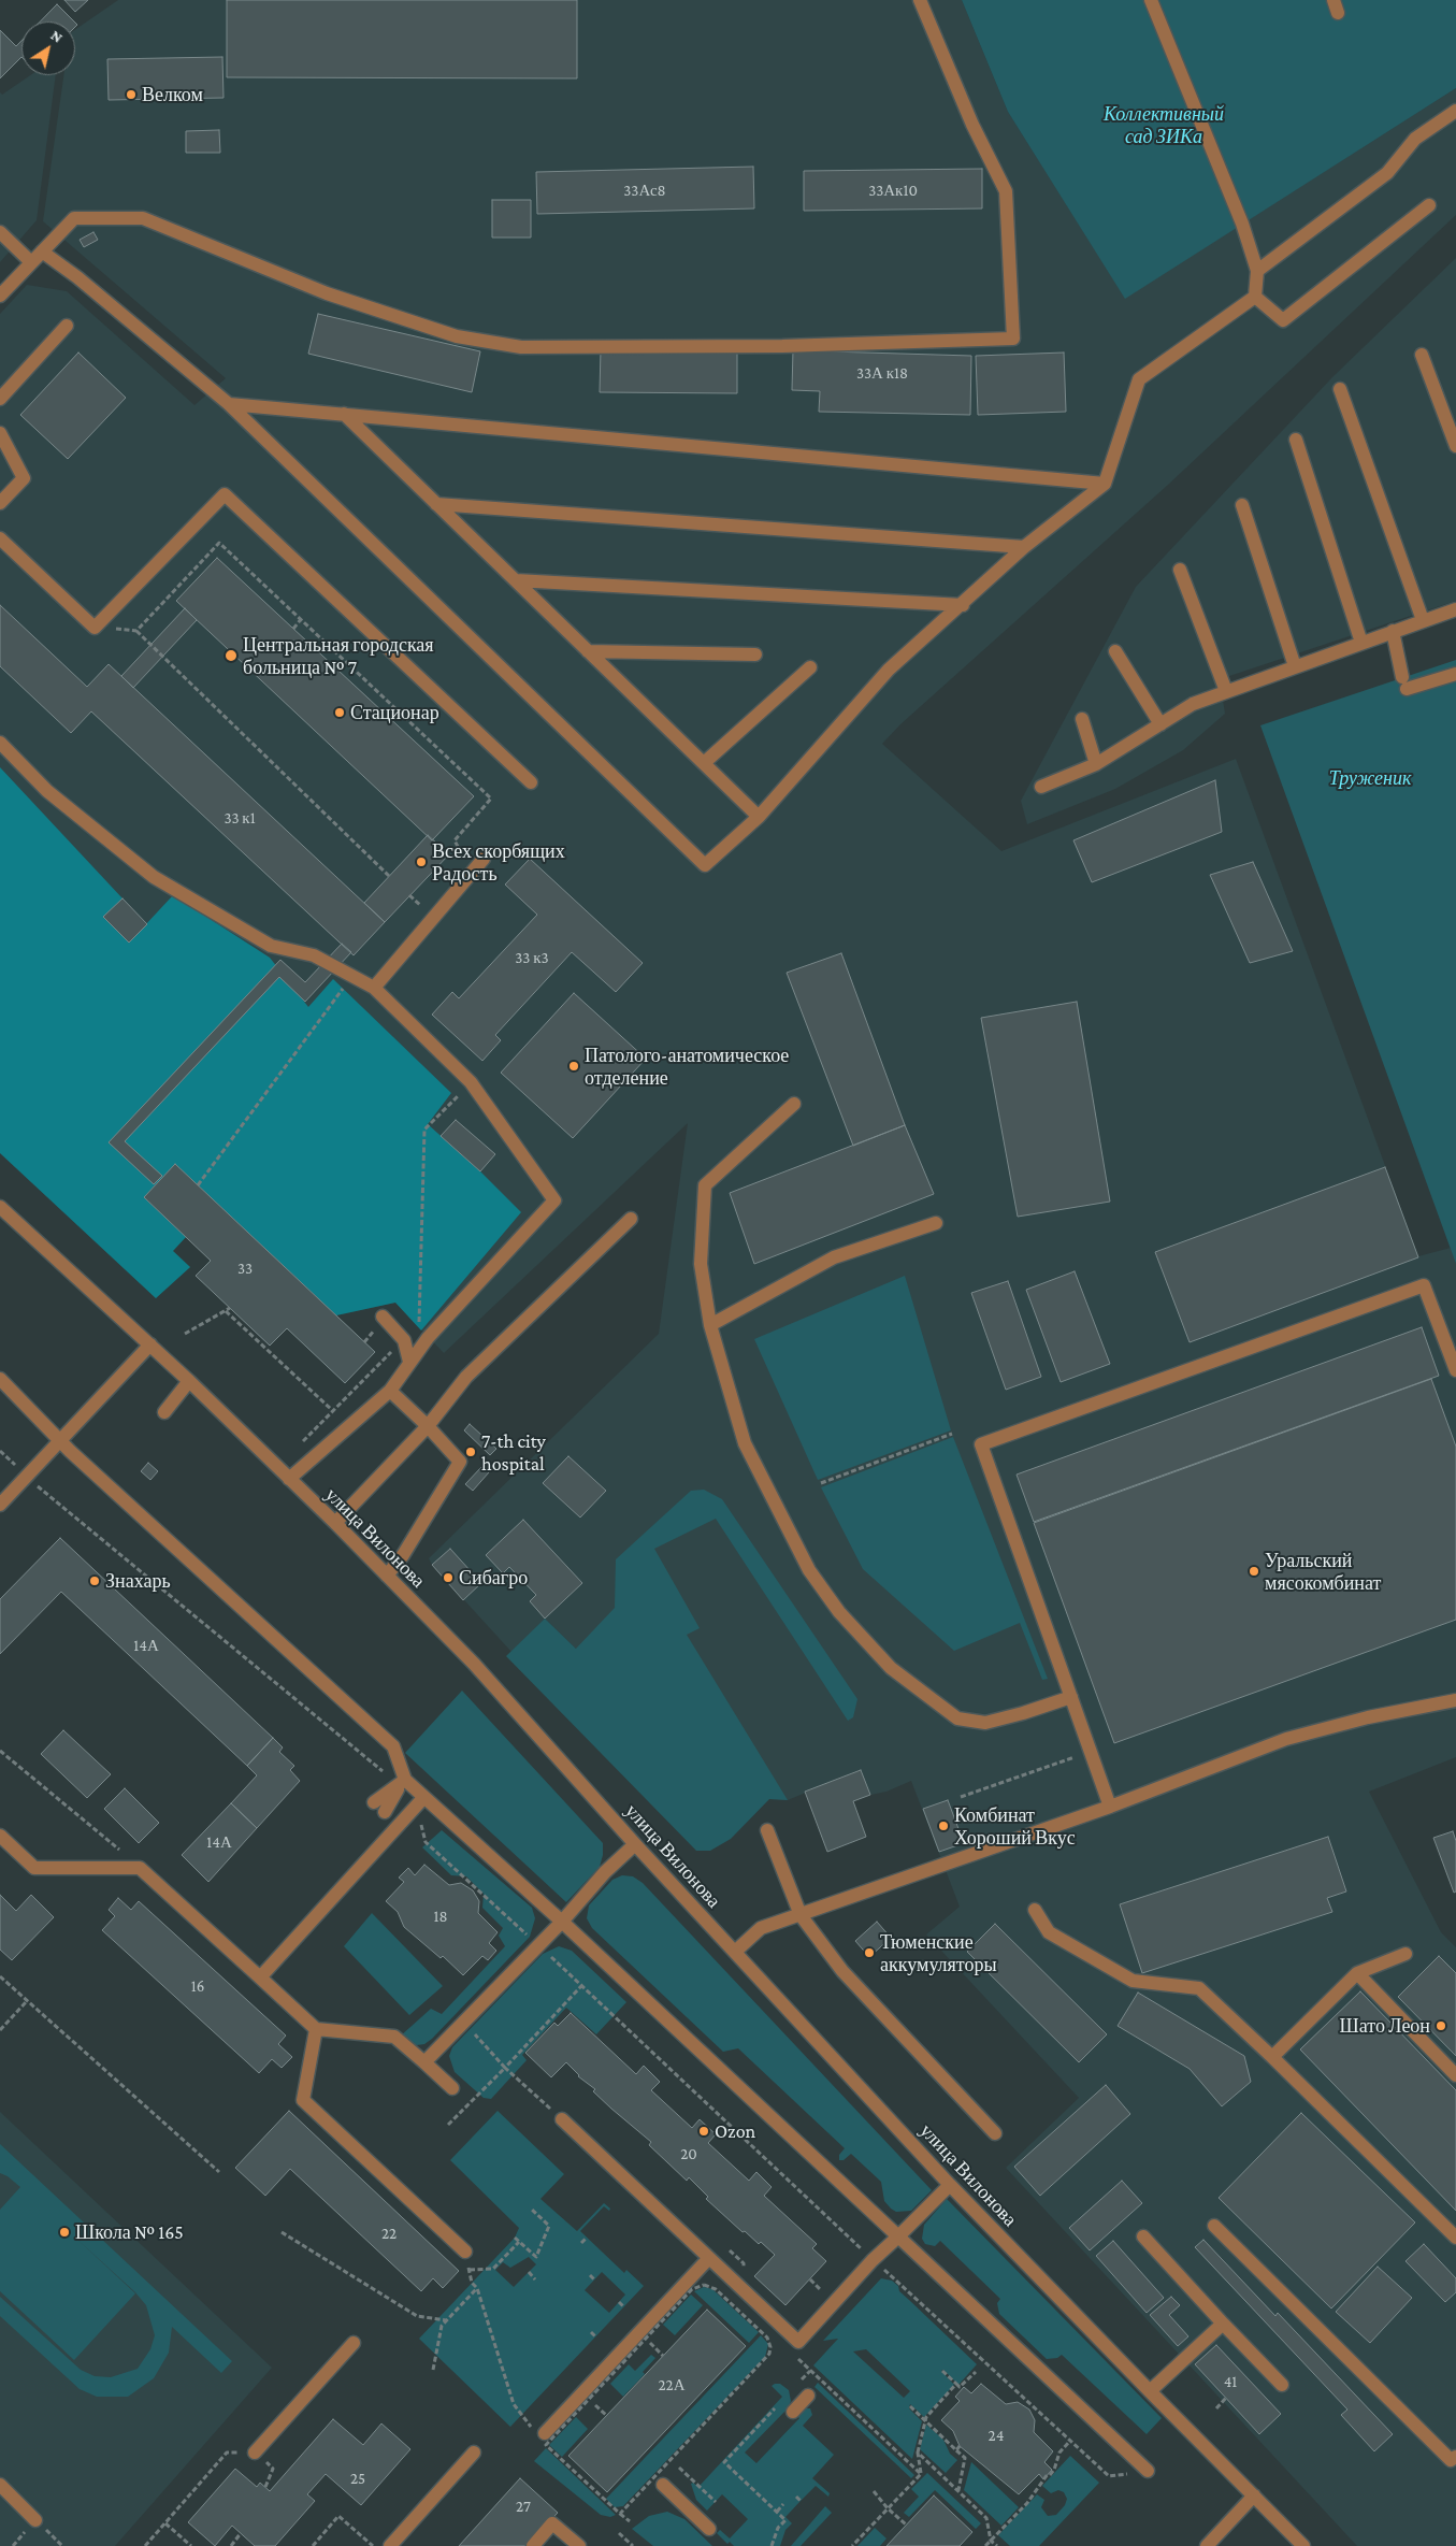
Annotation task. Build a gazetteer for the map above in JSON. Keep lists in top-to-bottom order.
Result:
{
  "streets": {
    "street": ["улица Вилонова"]
  },
  "parks": ["Коллективный сад ЗИКа", "Труженик"],
  "places": [
    "Велком",
    "Центральная городская больница № 7",
    "Стационар",
    "Всех скорбящих Радость",
    "Патолого-анатомическое отделение",
    "7-th city hospital",
    "Уральский мясокомбинат",
    "Сибагро",
    "Знахарь",
    "Комбинат Хороший Вкус",
    "Тюменские аккумуляторы",
    "Шато Леон",
    "Ozon",
    "Школа № 165"
  ],
  "house_numbers": [
    "33Ас8",
    "33Ак10",
    "33А к18",
    "33 к1",
    "33 к3",
    "33",
    "14А",
    "14А",
    "18",
    "16",
    "20",
    "22",
    "41",
    "22А",
    "24",
    "25",
    "27"
  ],
  "north": "top right"
}
